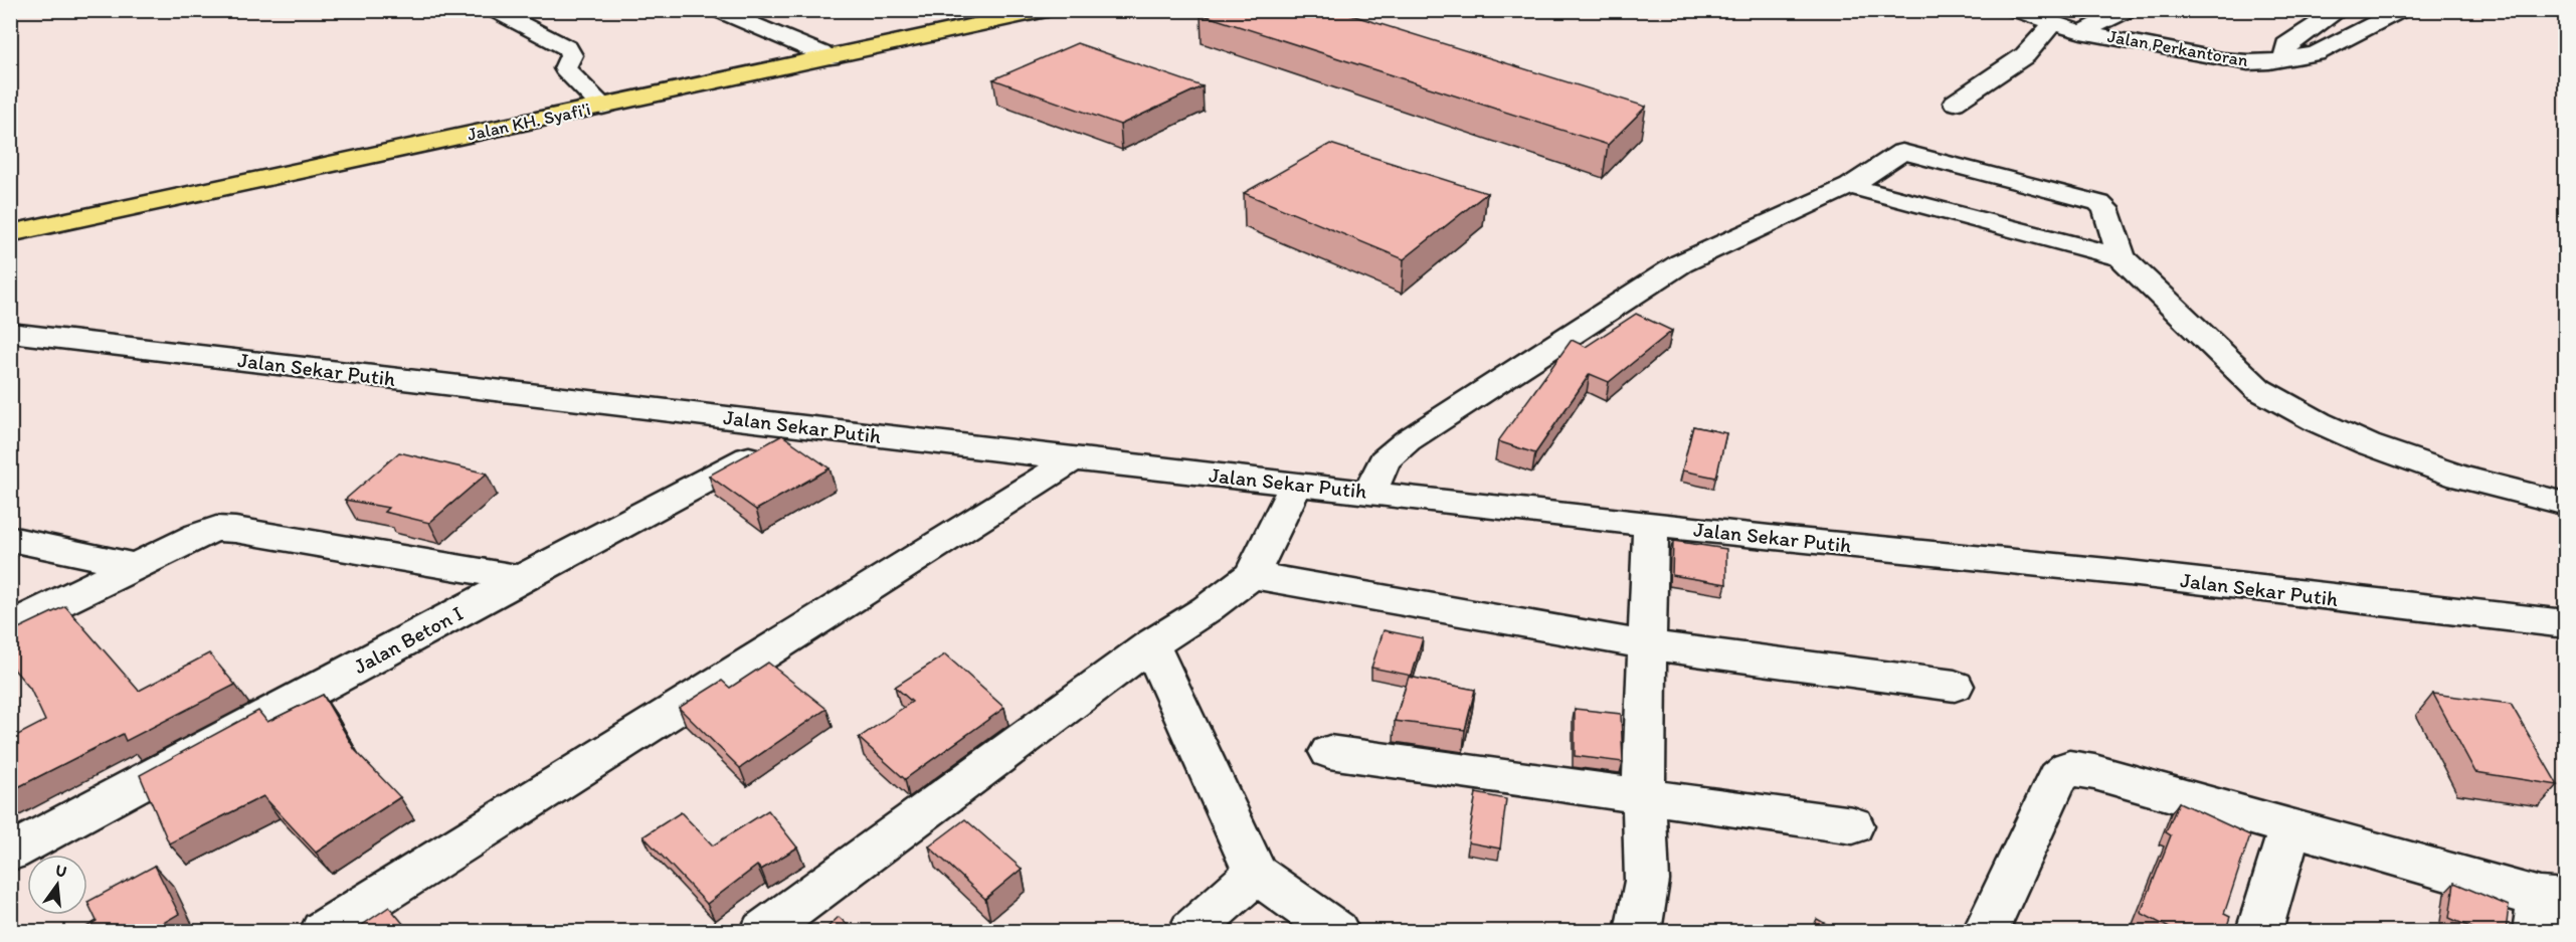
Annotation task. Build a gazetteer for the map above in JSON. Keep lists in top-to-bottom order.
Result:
{
  "streets": {
    "main road": ["Jalan KH. Syafi'i"],
    "street": ["Jalan Perkantoran", "Jalan Sekar Putih", "Jalan Beton I"]
  },
  "crossings": [
    ["Jalan Sekar Putih", "Jalan Beton I"]
  ],
  "north": "top"
}
